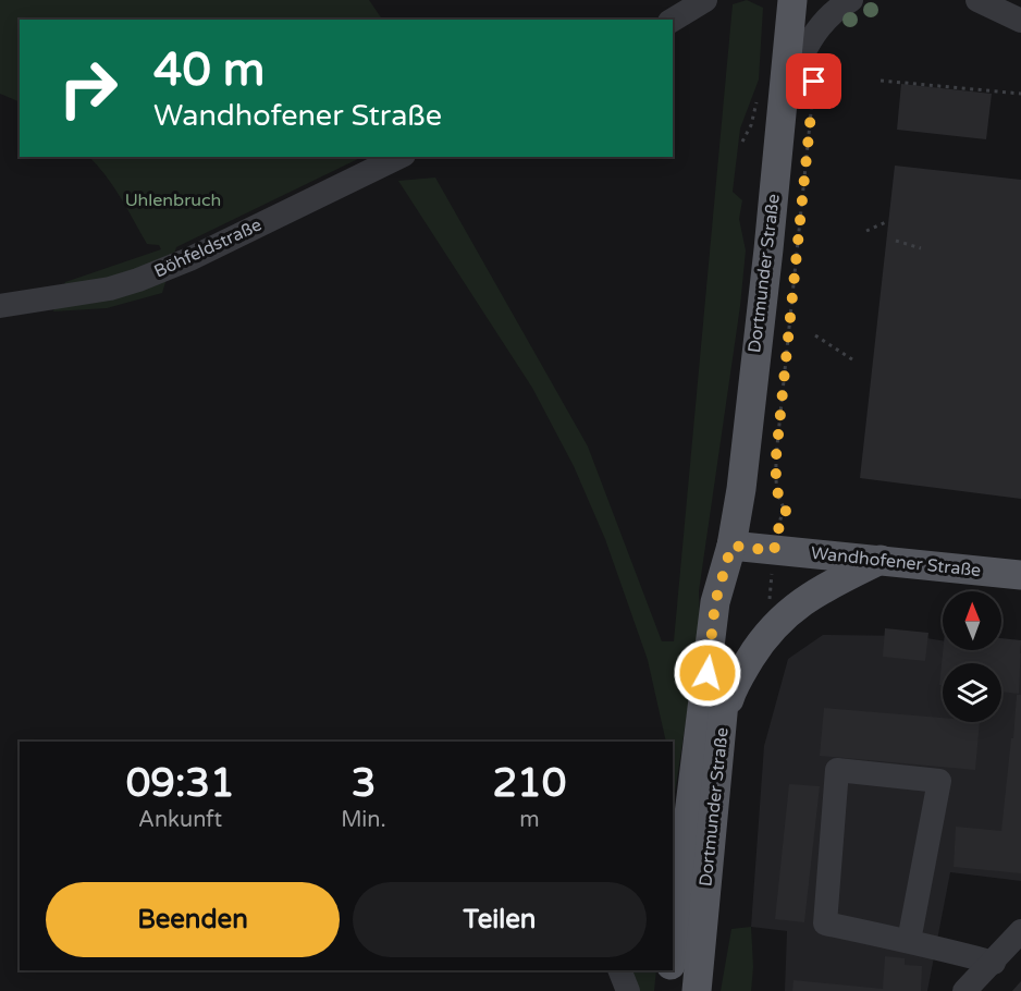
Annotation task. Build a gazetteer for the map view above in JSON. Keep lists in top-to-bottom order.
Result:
{
  "streets": {
    "main road": ["Dortmunder Straße", "Wandhofener Straße"],
    "street": ["Böhfeldstraße"]
  },
  "crossings": [
    ["Dortmunder Straße", "Wandhofener Straße"]
  ],
  "parks": ["Uhlenbruch"],
  "north": "top",
  "page": {
    "turn": ["40 m", "Wandhofener Straße"],
    "eta": [
      "09:31",
      "Ankunft",
      "3",
      "Min.",
      "210",
      "m"
    ],
    "buttons": ["Beenden", "Teilen"]
  }
}
